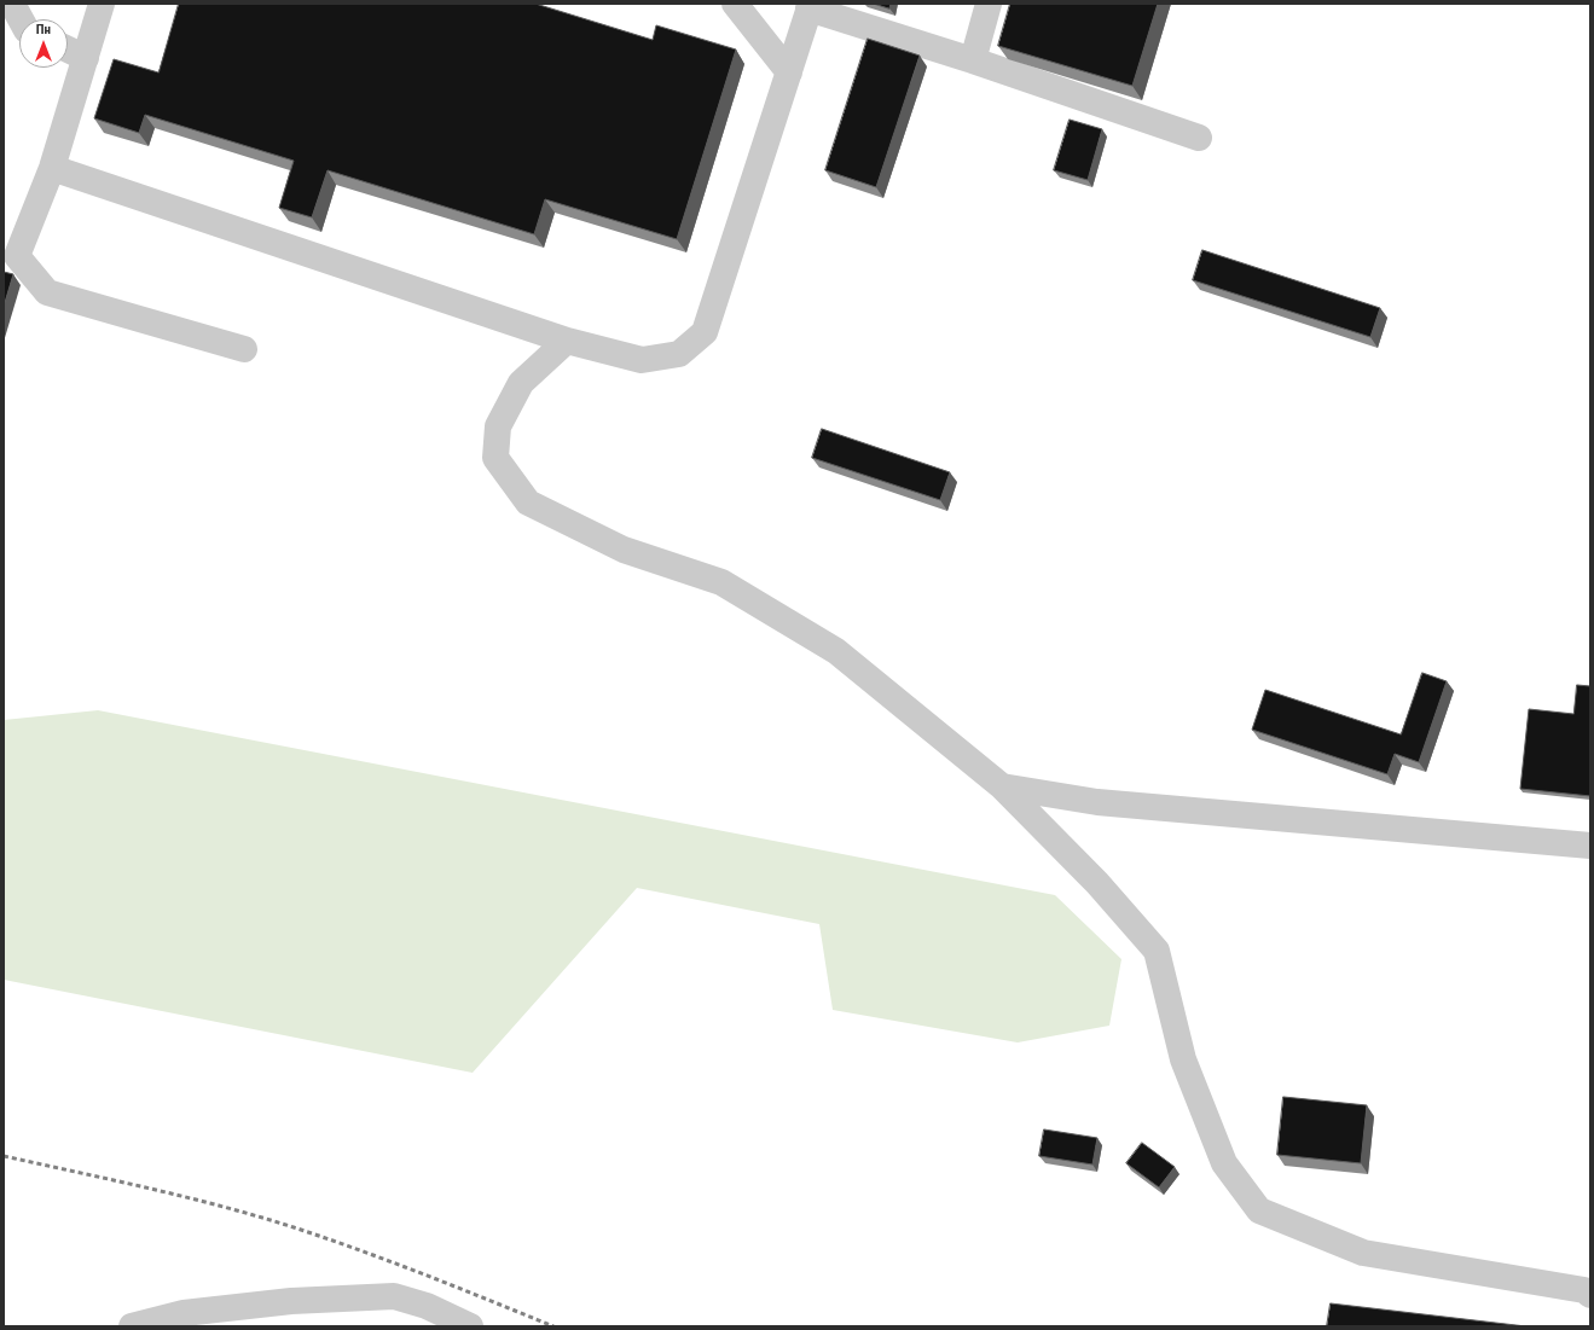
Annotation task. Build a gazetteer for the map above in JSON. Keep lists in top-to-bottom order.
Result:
{
  "north": "top"
}
